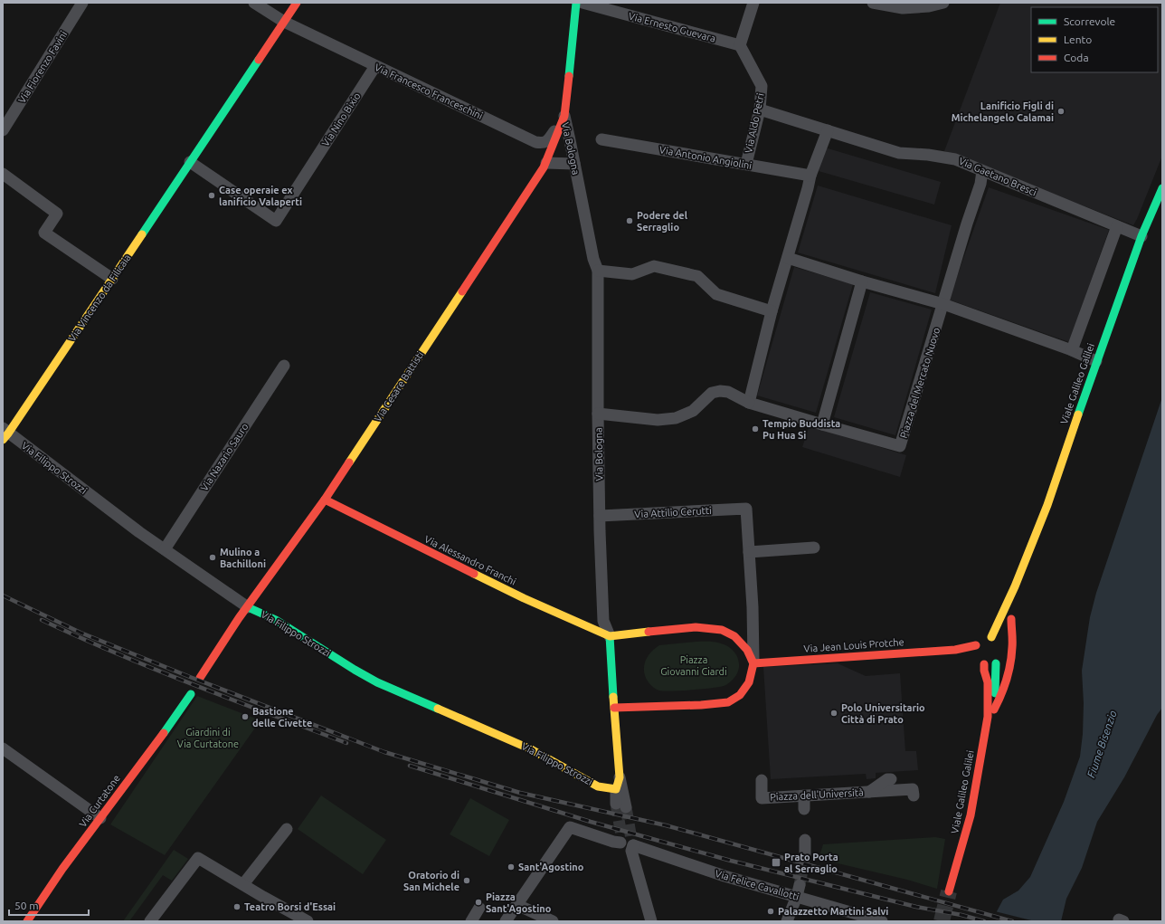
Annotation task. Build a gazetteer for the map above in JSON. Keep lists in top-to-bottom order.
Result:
{
  "streets": {
    "street": [
      "Via Ernesto Guevara",
      "Via Fiorenzo Favini",
      "Via Francesco Franceschini",
      "Via Nino Bixio",
      "Via Aldo Petri",
      "Via Bologna",
      "Via Antonio Angiolini",
      "Via Gaetano Bresci",
      "Via Vincenzo da Filicaia",
      "Piazza del Mercato Nuovo",
      "Viale Galileo Galilei",
      "Via Cesare Battisti",
      "Via Nazario Sauro",
      "Via Filippo Strozzi",
      "Via Attilio Cerutti",
      "Via Alessandro Franchi",
      "Via Jean Louis Protche",
      "Piazza dell'Università",
      "Via Curtatone",
      "Via Felice Cavallotti"
    ]
  },
  "crossings": [
    ["Via Ernesto Guevara", "Via Aldo Petri"],
    ["Via Francesco Franceschini", "Via Nino Bixio"],
    ["Via Francesco Franceschini", "Via Bologna"],
    ["Via Francesco Franceschini", "Via Vincenzo da Filicaia"],
    ["Via Francesco Franceschini", "Via Cesare Battisti"],
    ["Via Nino Bixio", "Via Vincenzo da Filicaia"],
    ["Via Aldo Petri", "Via Antonio Angiolini"],
    ["Via Aldo Petri", "Via Gaetano Bresci"],
    ["Via Bologna", "Piazza del Mercato Nuovo"],
    ["Via Bologna", "Via Cesare Battisti"],
    ["Via Bologna", "Via Attilio Cerutti"],
    ["Via Bologna", "Via Alessandro Franchi"],
    ["Via Gaetano Bresci", "Piazza del Mercato Nuovo"],
    ["Via Gaetano Bresci", "Viale Galileo Galilei"],
    ["Via Vincenzo da Filicaia", "Via Filippo Strozzi"],
    ["Via Cesare Battisti", "Via Filippo Strozzi"],
    ["Via Cesare Battisti", "Via Alessandro Franchi"],
    ["Via Nazario Sauro", "Via Filippo Strozzi"]
  ],
  "water": ["Fiume Bisenzio"],
  "parks": ["Piazza Giovanni Ciardi", "Giardini di Via Curtatone"],
  "places": {
    "other": [
      "Lanificio Figli di Michelangelo Calamai",
      "Case operaie ex lanificio Valaperti",
      "Podere del Serraglio",
      "Tempio Buddista Pu Hua Si",
      "Mulino a Bachilloni",
      "Polo Universitario Città di Prato",
      "Bastione delle Civette",
      "Sant'Agostino",
      "Oratorio di San Michele",
      "Piazza Sant'Agostino",
      "Teatro Borsi d'Essai",
      "Palazzetto Martini Salvi"
    ],
    "transit": ["Prato Porta al Serraglio"]
  },
  "legend": ["Scorrevole", "Lento", "Coda"],
  "scale_bar": "50 m"
}
